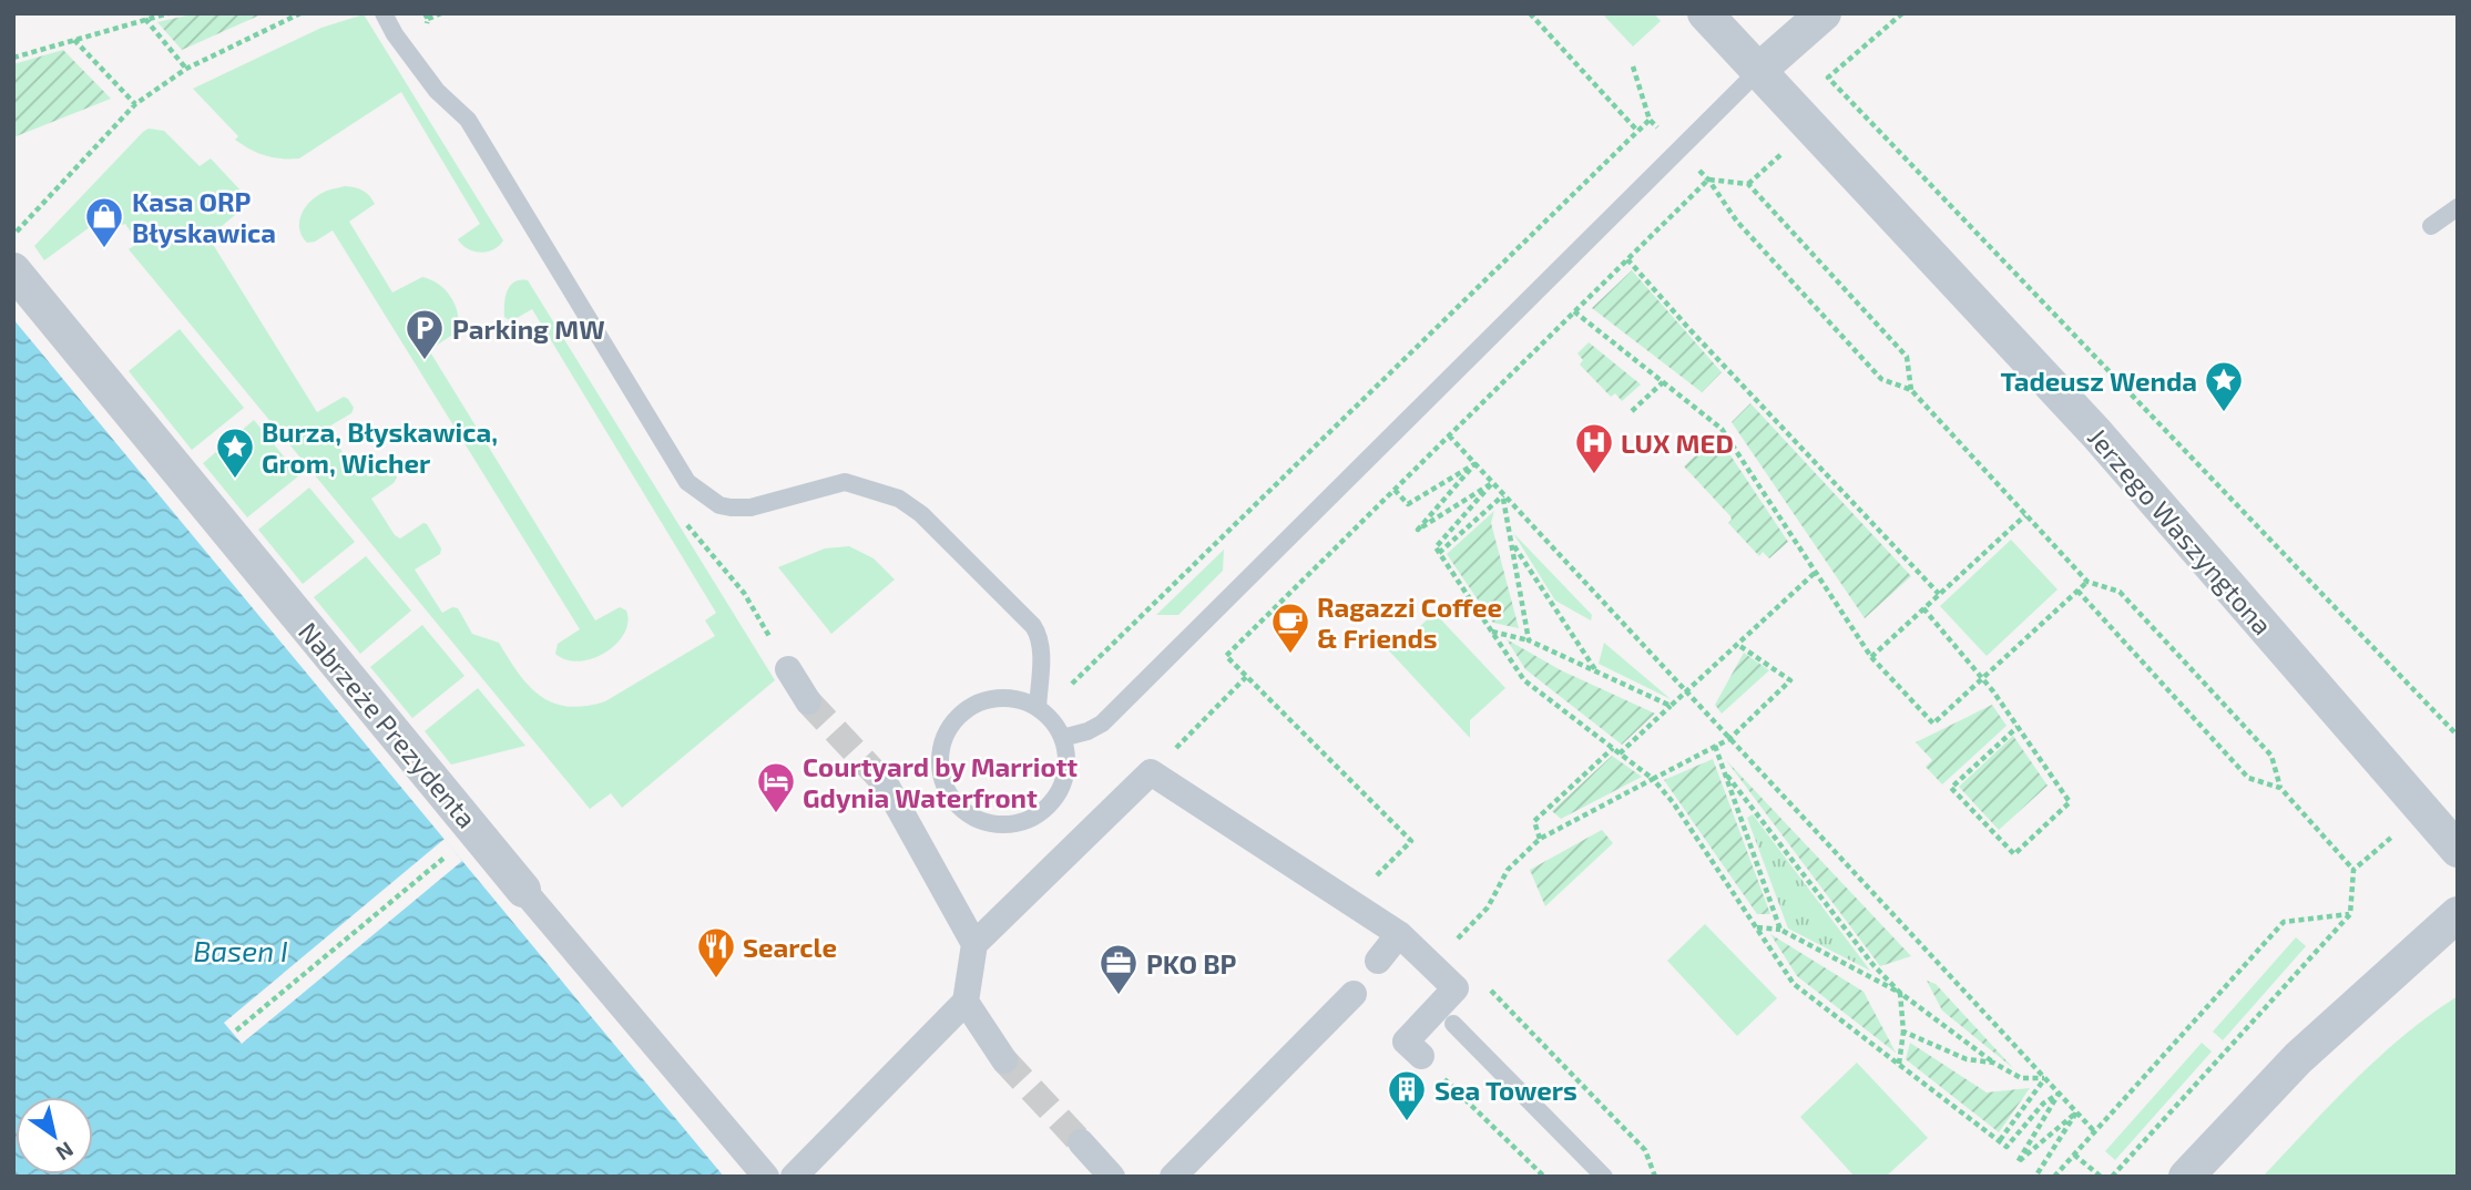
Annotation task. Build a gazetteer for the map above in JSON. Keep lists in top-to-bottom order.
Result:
{
  "streets": {
    "street": ["Jerzego Waszyngtona", "Nabrzeże Prezydenta"]
  },
  "water": ["Basen I"],
  "places": {
    "shop": ["Kasa ORP Błyskawica"],
    "parking": ["Parking MW"],
    "place": ["Tadeusz Wenda", "Burza, Błyskawica, Grom, Wicher"],
    "hospital": ["LUX MED"],
    "cafe": ["Ragazzi Coffee & Friends"],
    "hotel": ["Courtyard by Marriott Gdynia Waterfront"],
    "restaurant": ["Searcle"],
    "office": ["PKO BP"],
    "building": ["Sea Towers"]
  },
  "north": "bottom right"
}
